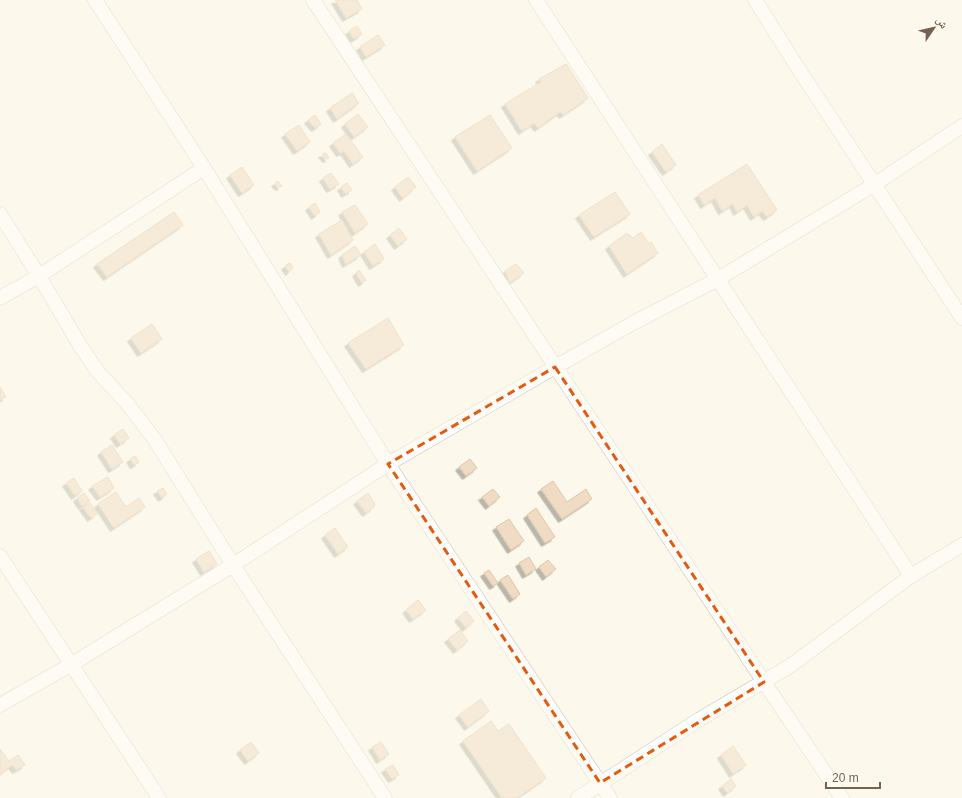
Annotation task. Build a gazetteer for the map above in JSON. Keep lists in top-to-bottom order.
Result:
{
  "scale_bar": "20 m",
  "north": "top right"
}
